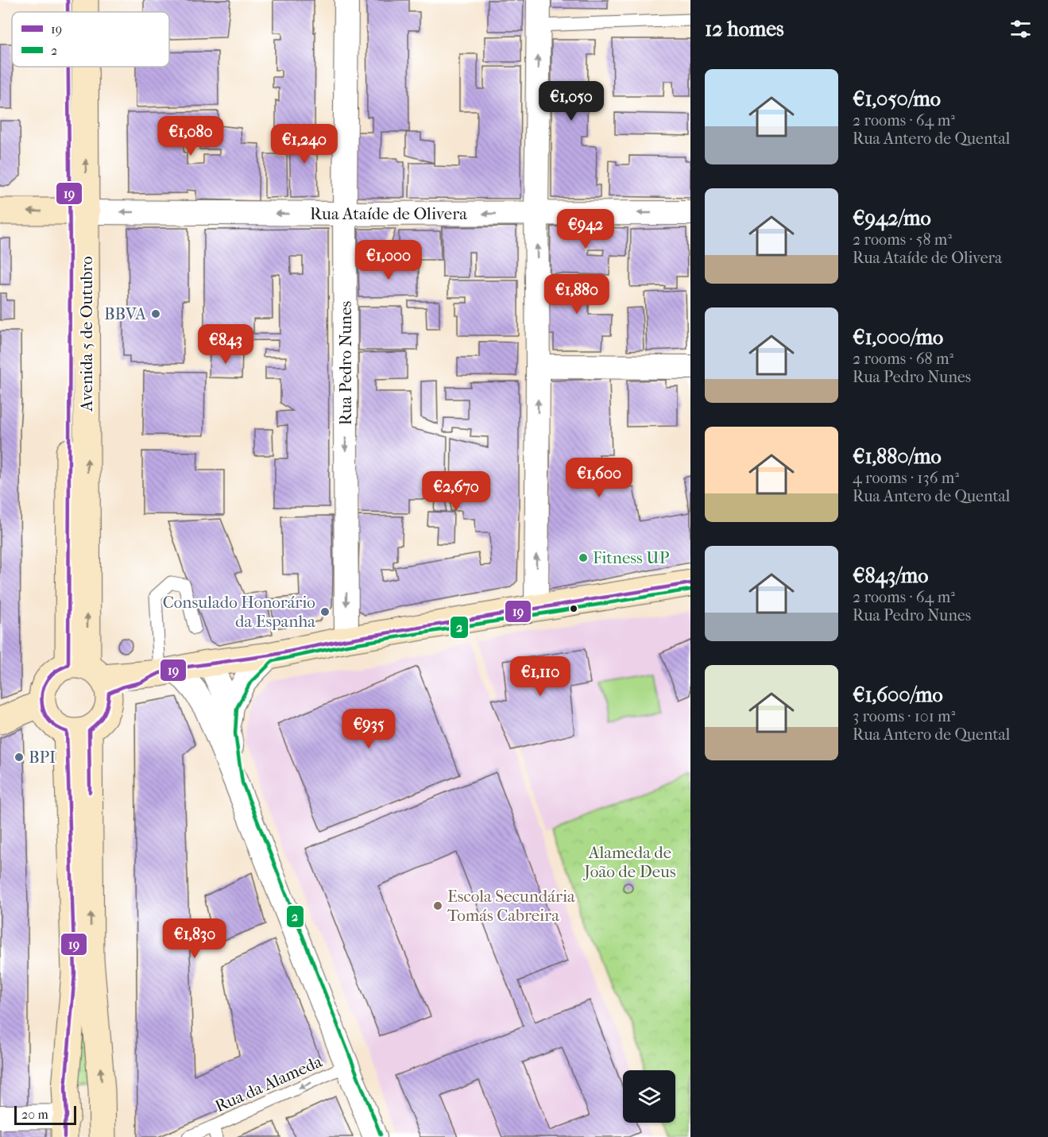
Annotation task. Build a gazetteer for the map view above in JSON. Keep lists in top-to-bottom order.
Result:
{
  "streets": {
    "main road": ["Rua Ataíde de Olivera", "Avenida 5 de Outubro"],
    "street": ["Rua Pedro Nunes"],
    "lane": ["Rua da Alameda"]
  },
  "crossings": [
    ["Rua Ataíde de Olivera", "Avenida 5 de Outubro"],
    ["Rua Ataíde de Olivera", "Rua Pedro Nunes"]
  ],
  "one_way": ["Rua Ataíde de Olivera", "Rua da Alameda"],
  "parks": ["Alameda de João de Deus"],
  "places": [
    "BBVA",
    "Fitness UP",
    "Consulado Honorário da Espanha",
    "BPI",
    "Escola Secundária Tomás Cabreira"
  ],
  "lines": ["transit line 19", "transit line 2"],
  "legend": ["19", "2"],
  "scale_bar": "20 m",
  "page": {
    "heading": "12 homes",
    "list": [
      {
        "name": "€1,050/mo",
        "note": "2 rooms · 64 m² · Rua Antero de Quental"
      },
      {
        "name": "€942/mo",
        "note": "2 rooms · 58 m² · Rua Ataíde de Olivera"
      },
      {
        "name": "€1,000/mo",
        "note": "2 rooms · 68 m² · Rua Pedro Nunes"
      },
      {
        "name": "€1,880/mo",
        "note": "4 rooms · 136 m² · Rua Antero de Quental"
      },
      {
        "name": "€843/mo",
        "note": "2 rooms · 64 m² · Rua Pedro Nunes"
      },
      {
        "name": "€1,600/mo",
        "note": "3 rooms · 101 m² · Rua Antero de Quental"
      }
    ],
    "price": [
      "€1,050",
      "€1,080",
      "€1,240",
      "€942",
      "€1,000",
      "€1,880",
      "€843",
      "€1,600",
      "€2,670",
      "€1,110",
      "€935",
      "€1,830"
    ],
    "scale": "20 m"
  }
}
